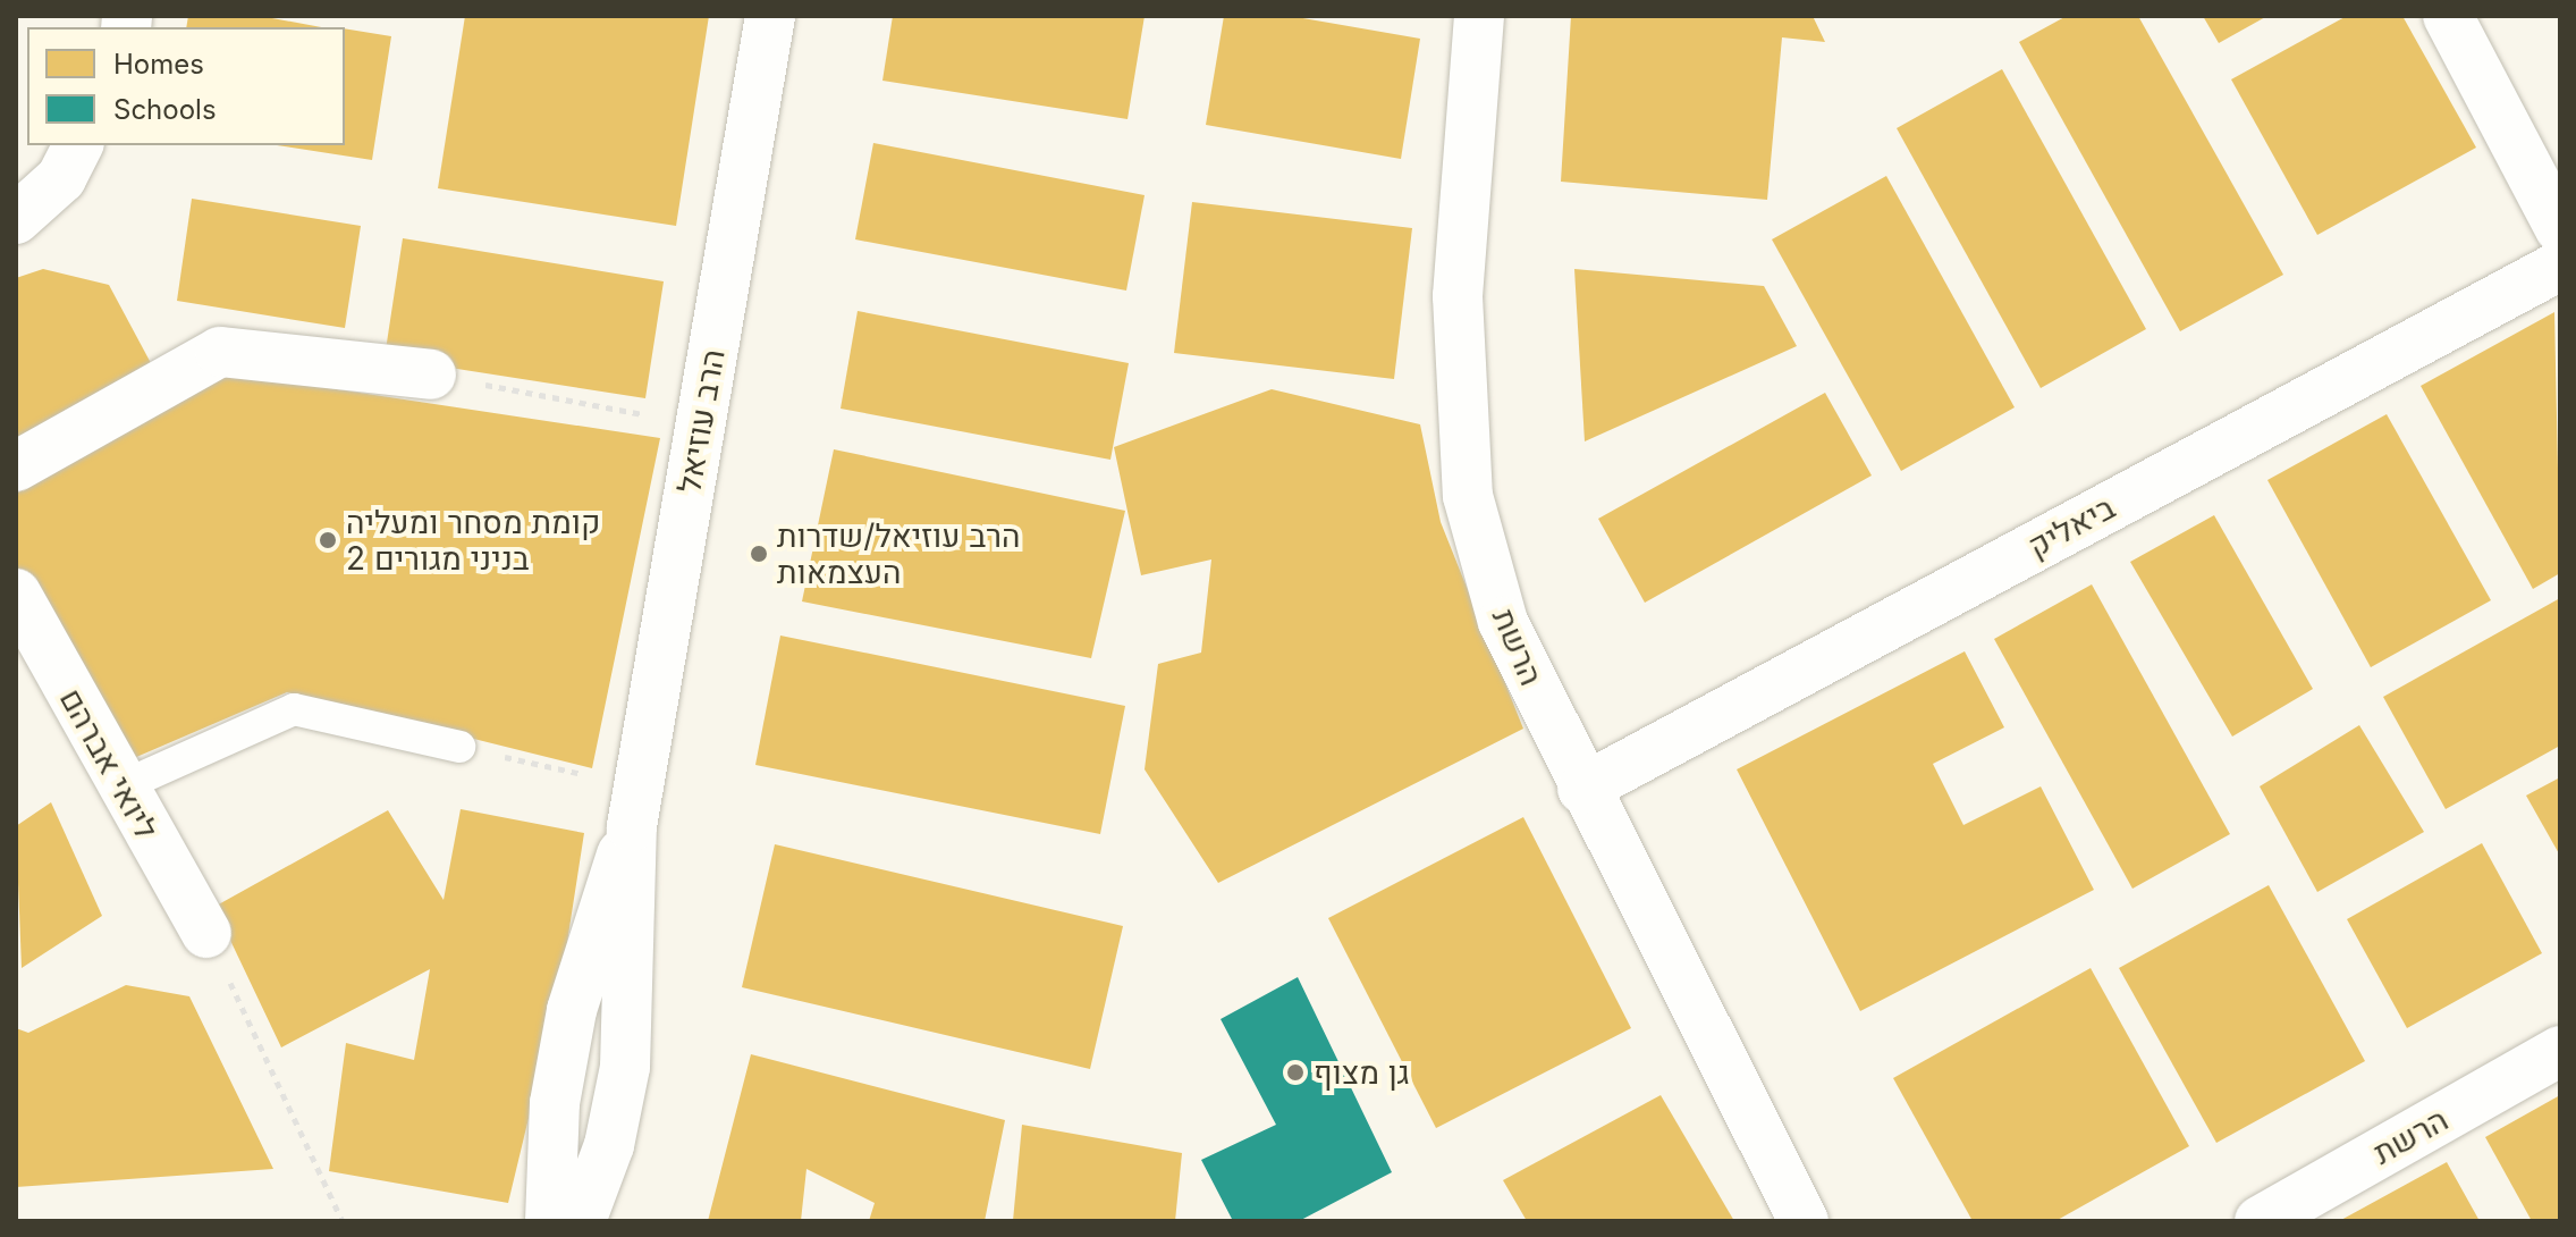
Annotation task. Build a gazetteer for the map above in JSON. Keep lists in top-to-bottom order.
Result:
{
  "streets": {
    "street": [
      "הרב עוזיאל",
      "ביאליק",
      "הרשת",
      "ליואי אברהם"
    ]
  },
  "crossings": [
    ["ביאליק", "הרשת"]
  ],
  "places": ["קומת מסחר ומעליה 2 בניני מגורים", "הרב עוזיאל/שדרות העצמאות", "גן מצוף"],
  "legend": ["Homes", "Schools"]
}
